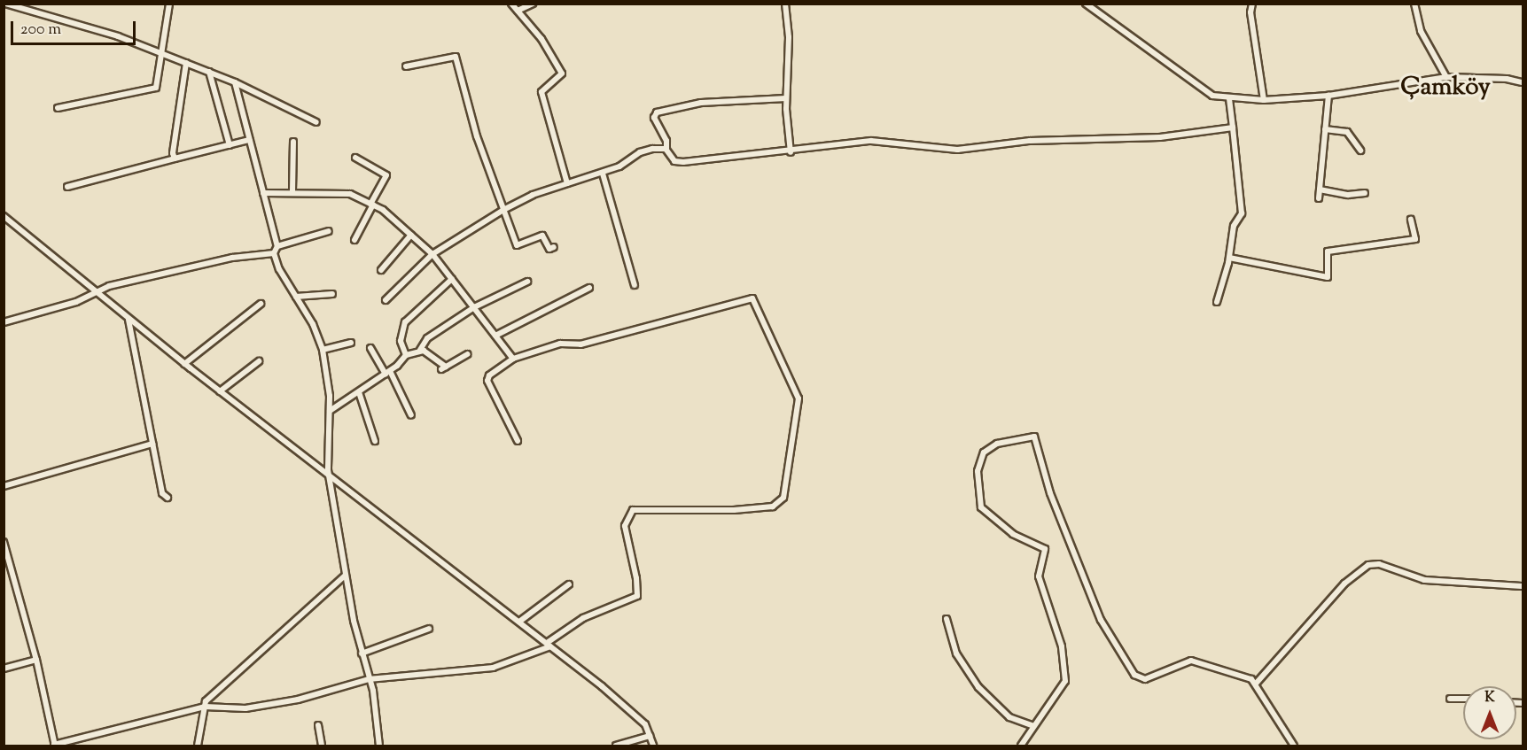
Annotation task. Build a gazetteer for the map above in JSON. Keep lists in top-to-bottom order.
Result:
{
  "districts": ["Çamköy"],
  "scale_bar": "200 m",
  "north": "top"
}
